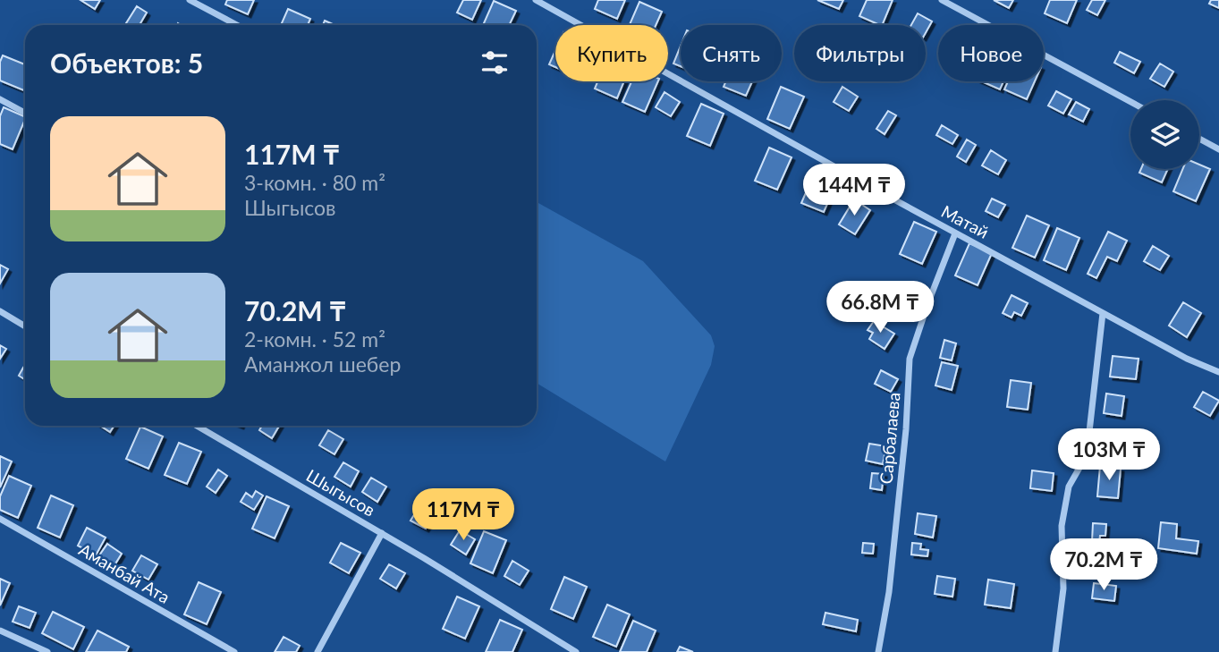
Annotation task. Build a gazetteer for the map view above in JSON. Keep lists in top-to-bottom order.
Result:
{
  "streets": {
    "street": [
      "Матай",
      "Сарбалаева",
      "Шыгысов",
      "Аманбай Ата"
    ]
  },
  "crossings": [
    ["Матай", "Сарбалаева"]
  ],
  "page": {
    "chip": [
      "Купить",
      "Снять",
      "Фильтры",
      "Новое"
    ],
    "heading": "Объектов: 5",
    "list": [
      {
        "name": "117M ₸",
        "note": "3-комн. · 80 m² · Шыгысов"
      },
      {
        "name": "70.2M ₸",
        "note": "2-комн. · 52 m² · Аманжол шебер"
      }
    ],
    "price": [
      "144M ₸",
      "66.8M ₸",
      "103M ₸",
      "117M ₸",
      "70.2M ₸"
    ]
  }
}
